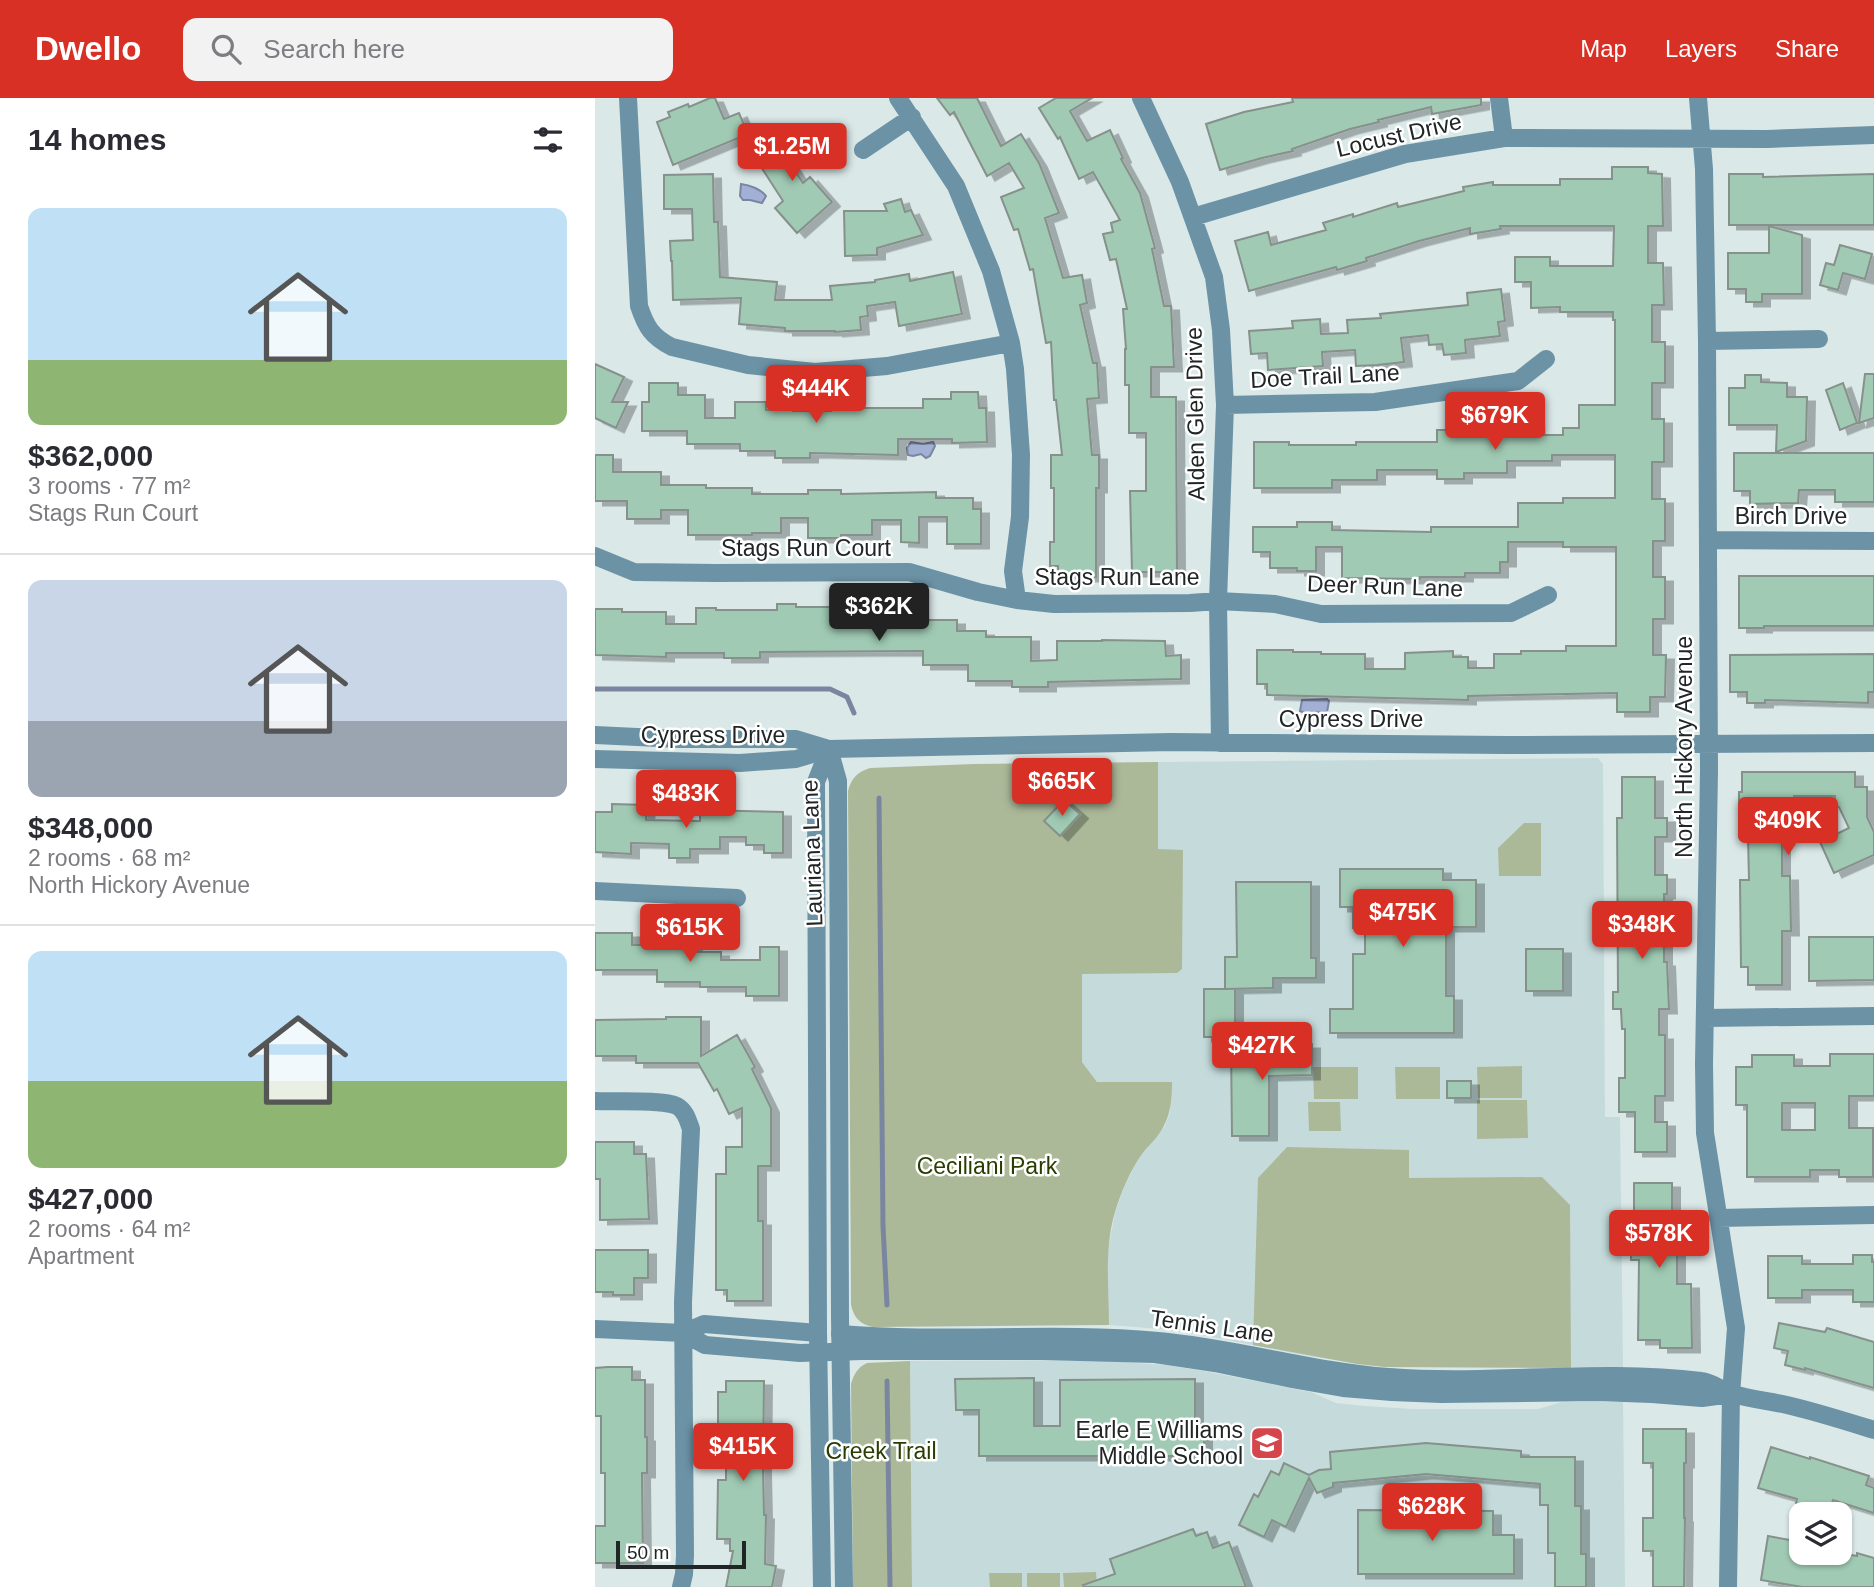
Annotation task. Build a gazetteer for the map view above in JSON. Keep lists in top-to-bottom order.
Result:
{
  "streets": {
    "street": [
      "Locust Drive",
      "Doe Trail Lane",
      "Alden Glen Drive",
      "Birch Drive",
      "Stags Run Court",
      "Stags Run Lane",
      "Deer Run Lane",
      "Cypress Drive",
      "North Hickory Avenue",
      "Lauriana Lane",
      "Tennis Lane"
    ]
  },
  "crossings": [
    ["Locust Drive", "Alden Glen Drive"],
    ["Locust Drive", "North Hickory Avenue"],
    ["Doe Trail Lane", "Alden Glen Drive"],
    ["Alden Glen Drive", "Stags Run Lane"],
    ["Alden Glen Drive", "Deer Run Lane"],
    ["Alden Glen Drive", "Cypress Drive"],
    ["Birch Drive", "North Hickory Avenue"],
    ["Stags Run Court", "Stags Run Lane"],
    ["Stags Run Lane", "Deer Run Lane"],
    ["Cypress Drive", "North Hickory Avenue"],
    ["Cypress Drive", "Lauriana Lane"],
    ["North Hickory Avenue", "Tennis Lane"],
    ["Lauriana Lane", "Tennis Lane"]
  ],
  "parks": ["Ceciliani Park", "Creek Trail"],
  "places": {
    "school or university": ["Earle E Williams Middle School"]
  },
  "scale_bar": "50 m",
  "page": {
    "header": "Dwello",
    "search": "Search here",
    "nav": ["Map", "Layers", "Share"],
    "heading": "14 homes",
    "price": [
      "$1.25M",
      "$444K",
      "$679K",
      "$362K",
      "$665K",
      "$483K",
      "$409K",
      "$475K",
      "$348K",
      "$615K",
      "$427K",
      "$578K",
      "$415K",
      "$628K"
    ],
    "list": [
      {
        "name": "$362,000",
        "note": "3 rooms · 77 m² · Stags Run Court"
      },
      {
        "name": "$348,000",
        "note": "2 rooms · 68 m² · North Hickory Avenue"
      },
      {
        "name": "$427,000",
        "note": "2 rooms · 64 m² · Apartment"
      }
    ],
    "scale": "50 m"
  }
}
